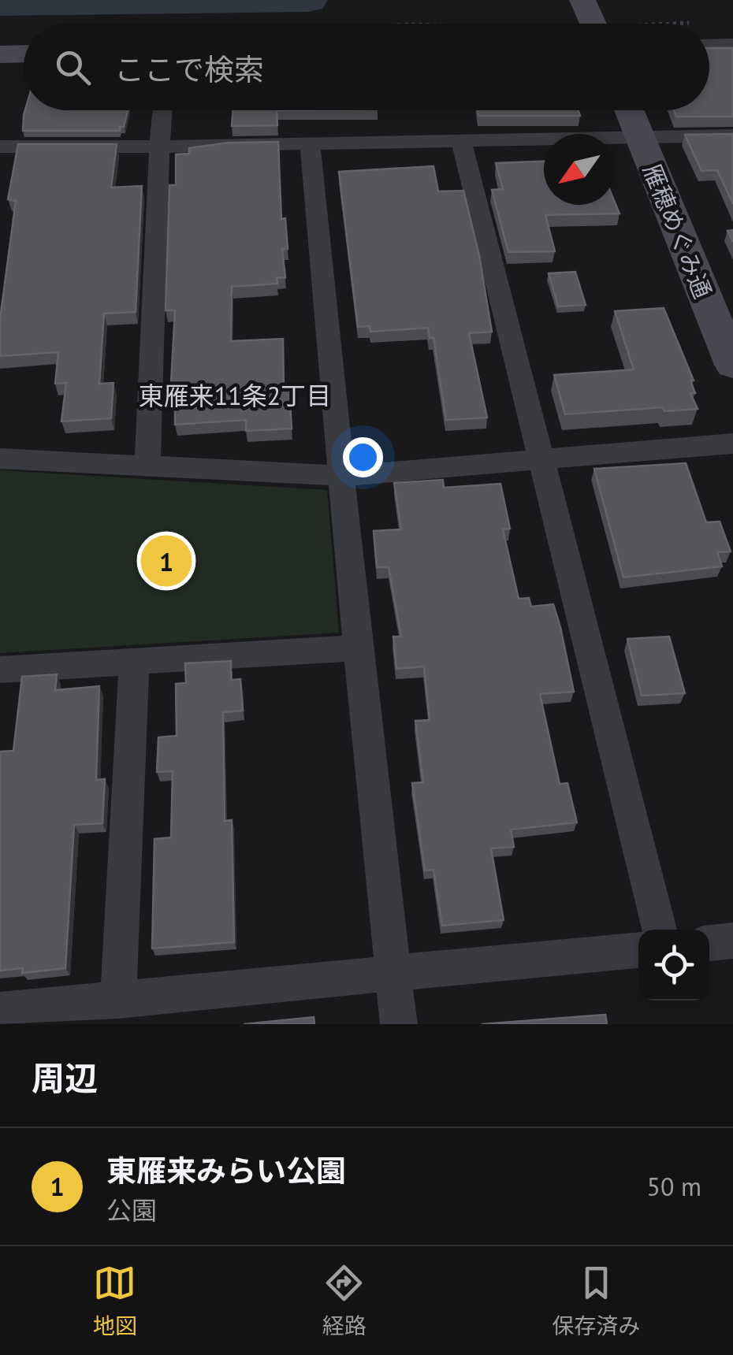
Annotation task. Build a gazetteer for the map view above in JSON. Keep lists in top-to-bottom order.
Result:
{
  "streets": {
    "street": ["雁穂めぐみ通"]
  },
  "districts": ["東雁来11条2丁目"],
  "north": "bottom left",
  "page": {
    "search": "ここで検索",
    "pins": "1",
    "heading": "周辺",
    "list": [
      {
        "mark": "1",
        "name": "東雁来みらい公園",
        "note": "公園",
        "value": "50 m"
      }
    ],
    "nav": ["地図", "経路", "保存済み"]
  }
}
